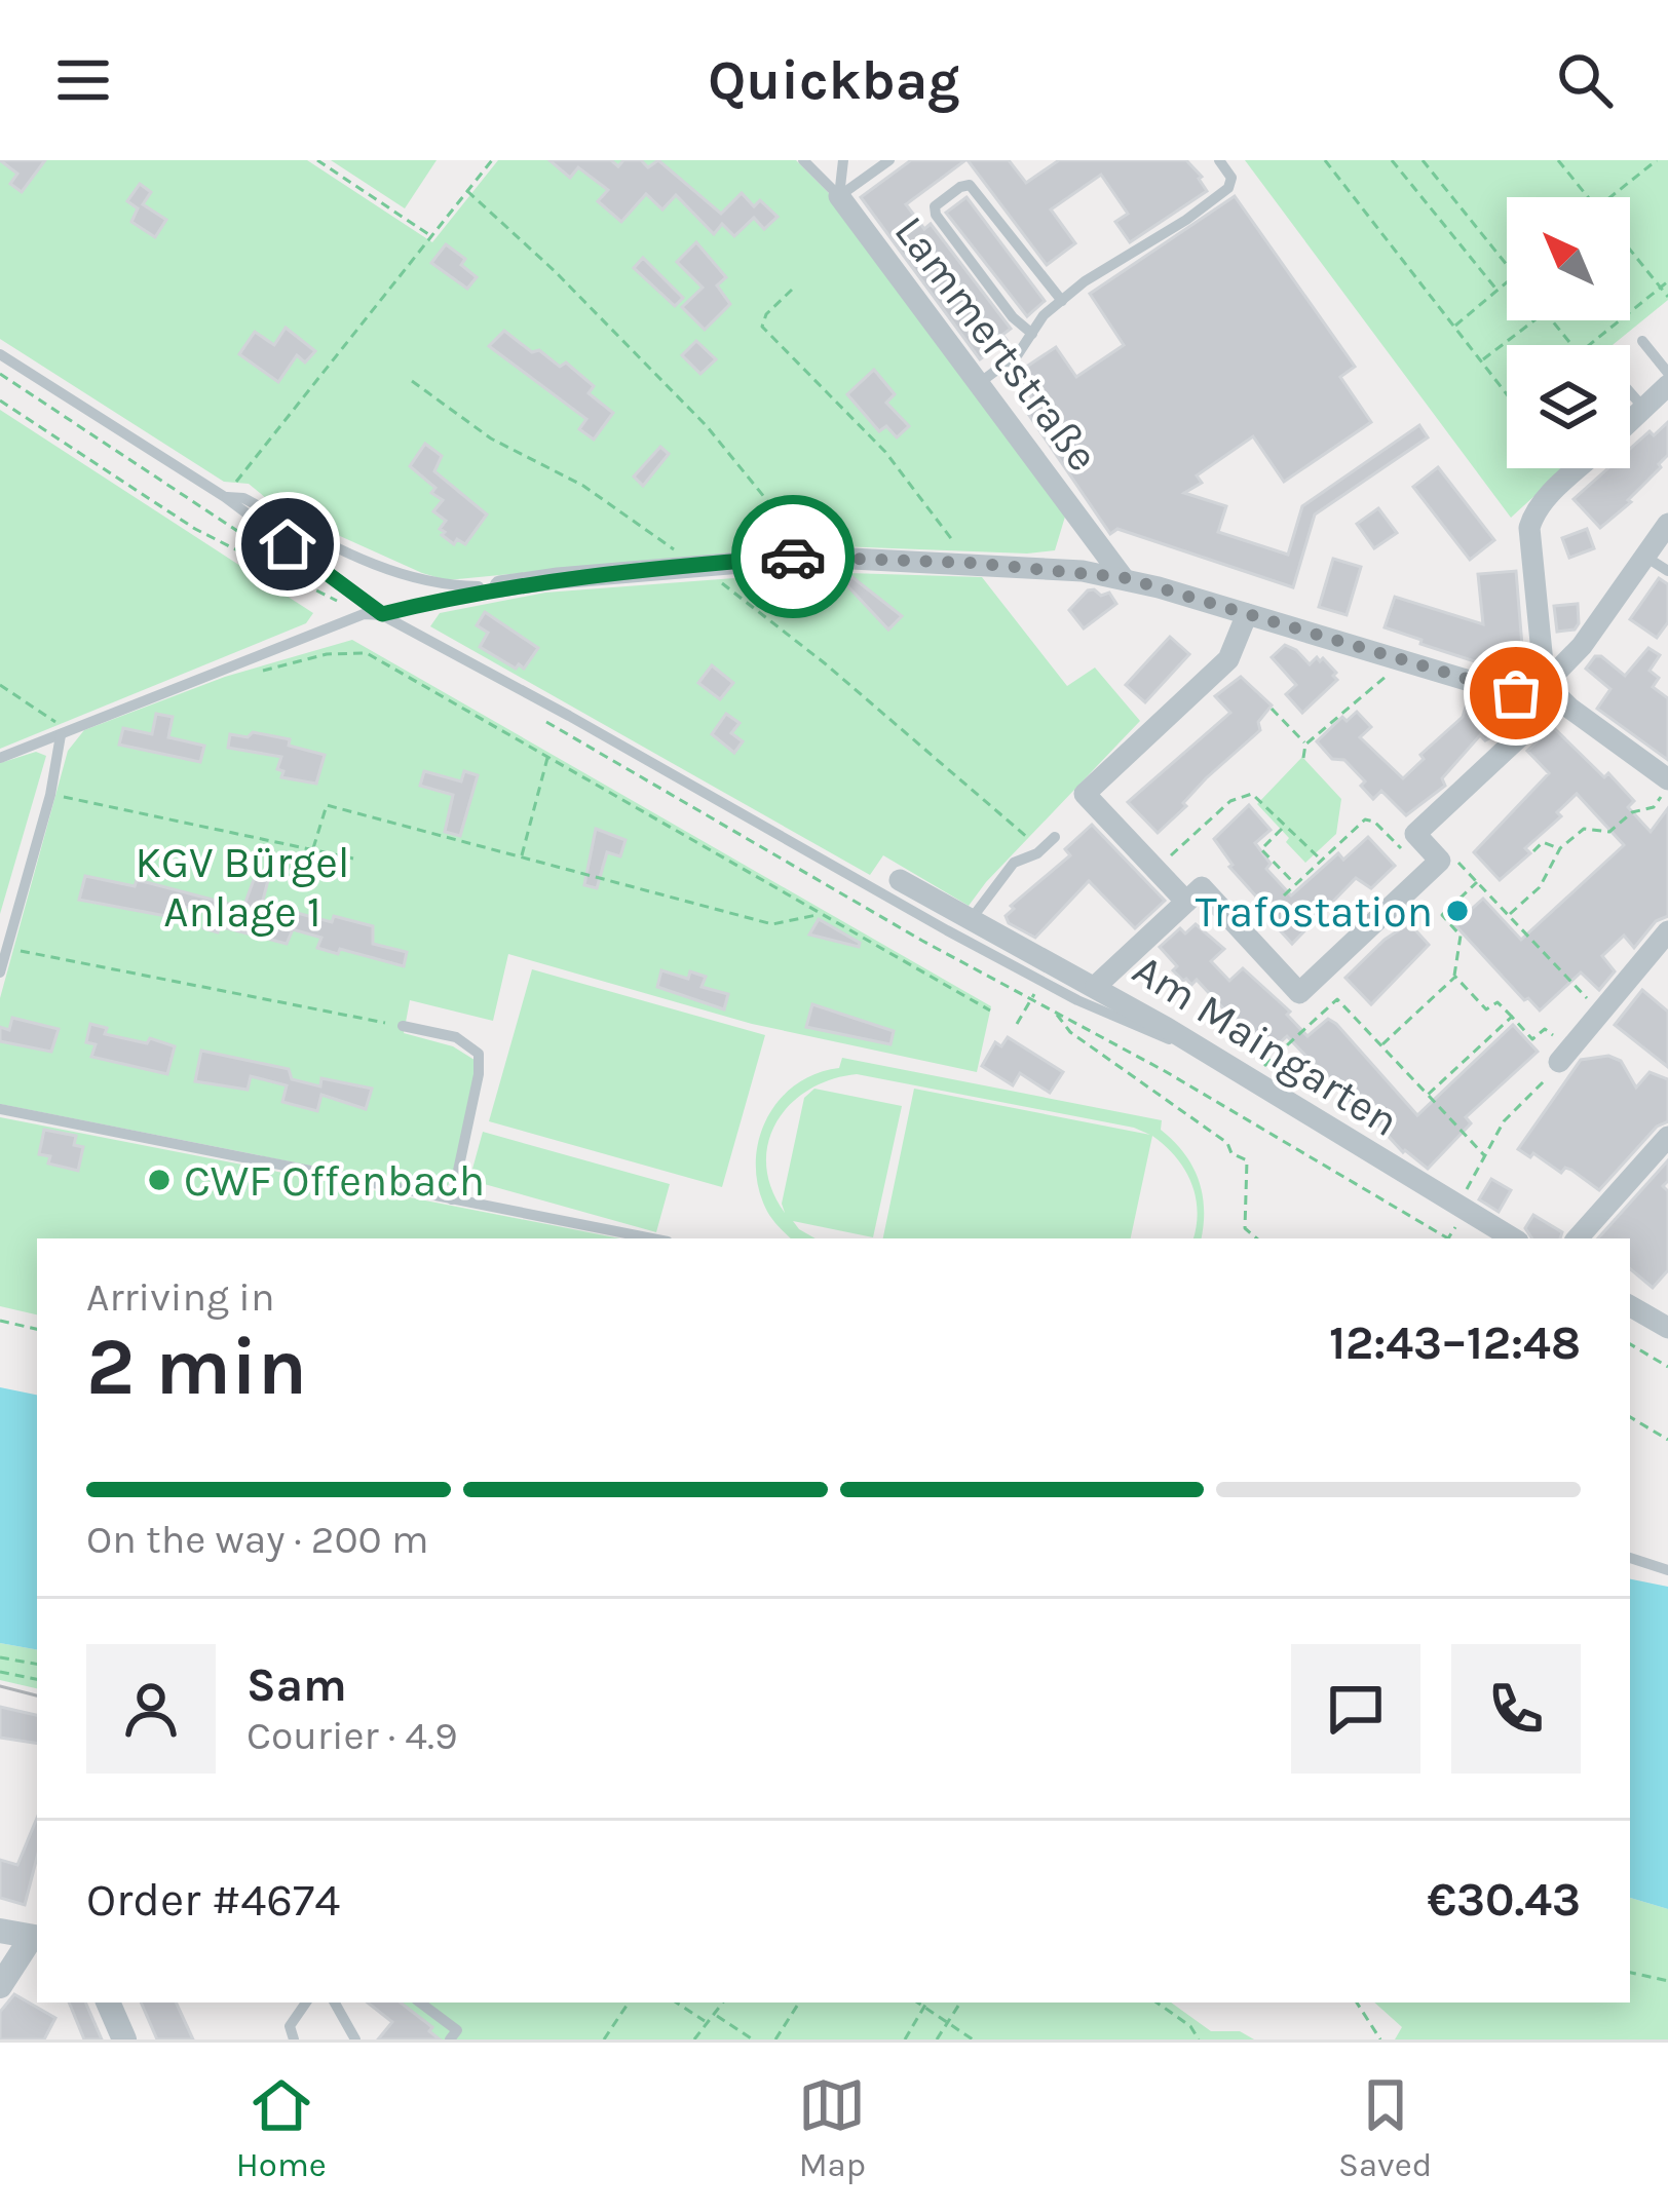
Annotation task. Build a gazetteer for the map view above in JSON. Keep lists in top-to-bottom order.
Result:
{
  "streets": {
    "street": ["Lammertstraße", "Am Maingarten"]
  },
  "parks": ["KGV Bürgel Anlage 1"],
  "places": ["Trafostation", "CWF Offenbach"],
  "north": "top left",
  "page": {
    "header": "Quickbag",
    "heading": ["2 min", "Arriving in", "12:43–12:48"],
    "panel": [
      "Sam",
      "Courier · 4.9",
      "Order #4674",
      "€30.43"
    ],
    "bar": "On the way · 200 m",
    "tabs": ["Home", "Map", "Saved"]
  }
}
